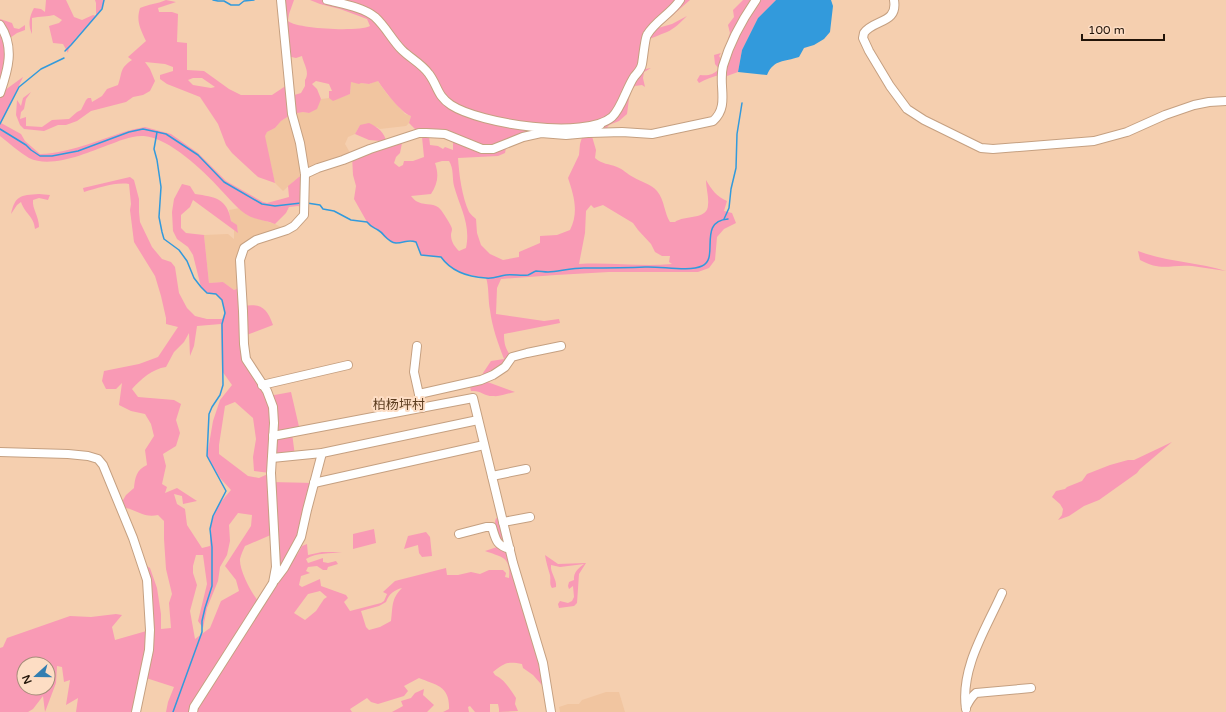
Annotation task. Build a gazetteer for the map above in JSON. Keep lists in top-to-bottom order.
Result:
{
  "districts": ["柏杨坪村"],
  "scale_bar": "100 m",
  "north": "left"
}
